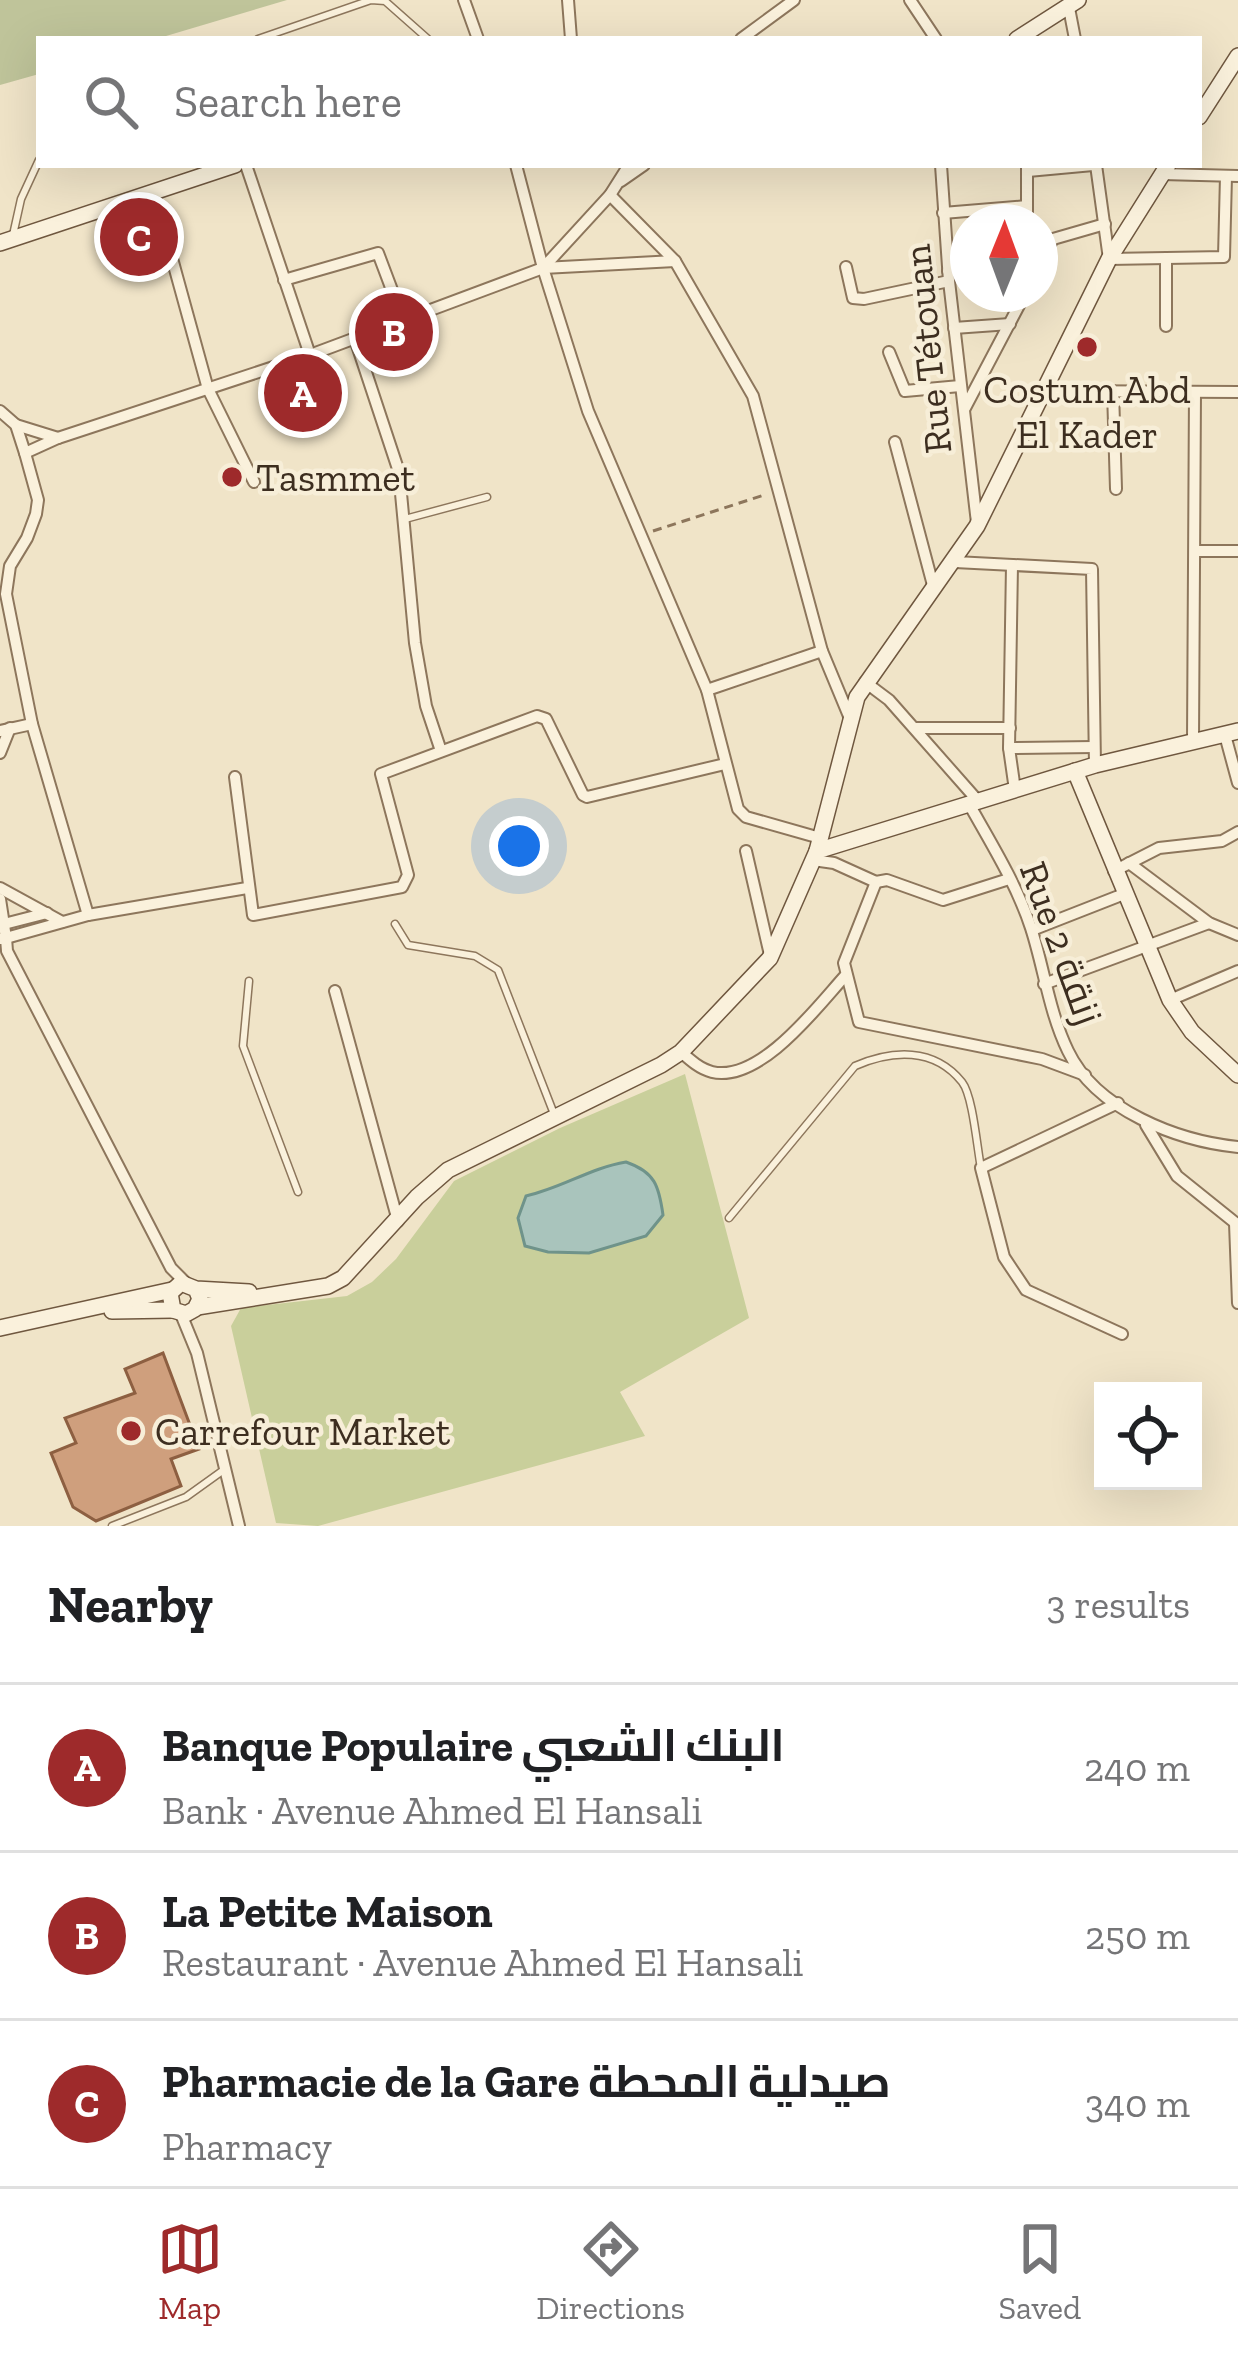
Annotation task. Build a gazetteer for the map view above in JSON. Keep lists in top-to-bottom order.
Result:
{
  "streets": {
    "street": ["Rue Tétouan", "Rue 2 زنقة"]
  },
  "places": ["Costum Abd El Kader", "Tasmmet", "Carrefour Market"],
  "north": "top",
  "page": {
    "search": "Search here",
    "pins": ["C", "B", "A"],
    "heading": ["Nearby", "3 results"],
    "list": [
      {
        "mark": "A",
        "name": "Banque Populaire البنك الشعبي",
        "note": "Bank · Avenue Ahmed El Hansali",
        "value": "240 m"
      },
      {
        "mark": "B",
        "name": "La Petite Maison",
        "note": "Restaurant · Avenue Ahmed El Hansali",
        "value": "250 m"
      },
      {
        "mark": "C",
        "name": "Pharmacie de la Gare صيدلية المحطة",
        "note": "Pharmacy",
        "value": "340 m"
      }
    ],
    "nav": ["Map", "Directions", "Saved"]
  }
}
